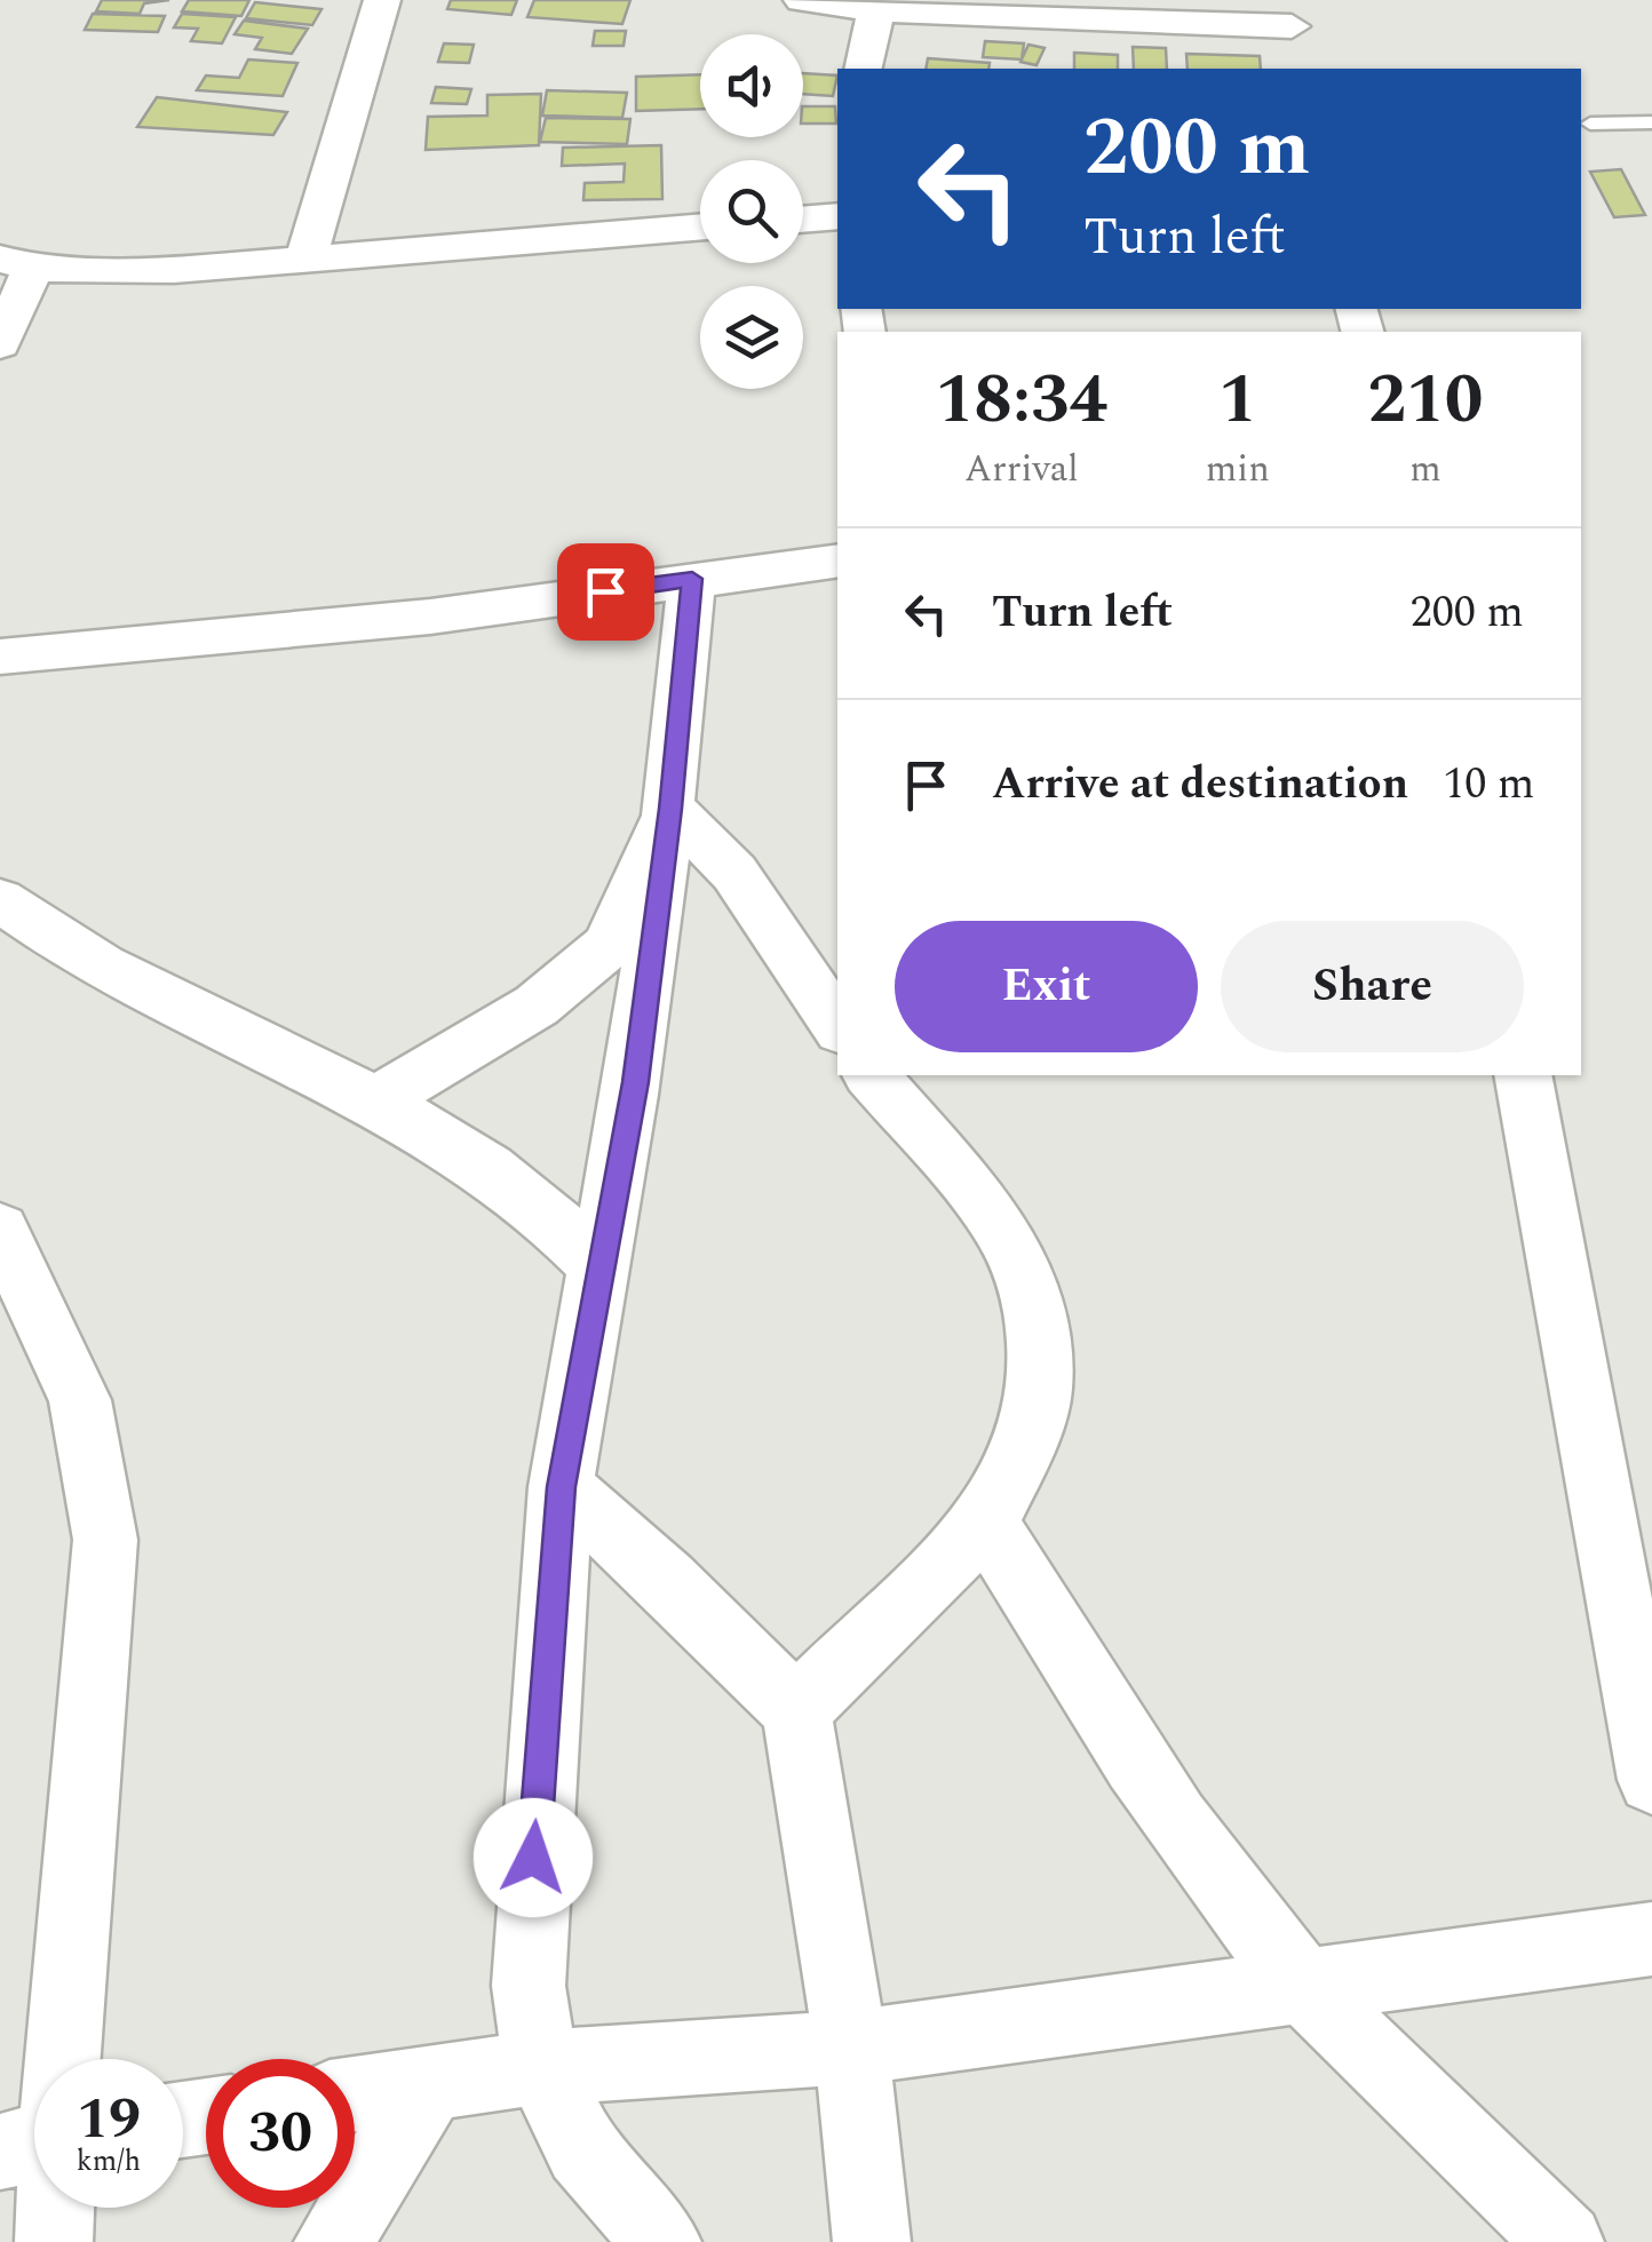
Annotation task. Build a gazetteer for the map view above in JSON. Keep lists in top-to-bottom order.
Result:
{
  "page": {
    "turn": ["200 m", "Turn left"],
    "eta": [
      "18:34",
      "Arrival",
      "1",
      "min",
      "210",
      "m"
    ],
    "list": [
      {
        "name": "Turn left",
        "value": "200 m"
      },
      {
        "name": "Arrive at destination",
        "value": "10 m"
      }
    ],
    "buttons": ["Exit", "Share"],
    "speed": "19 km/h",
    "limit": "30"
  }
}
